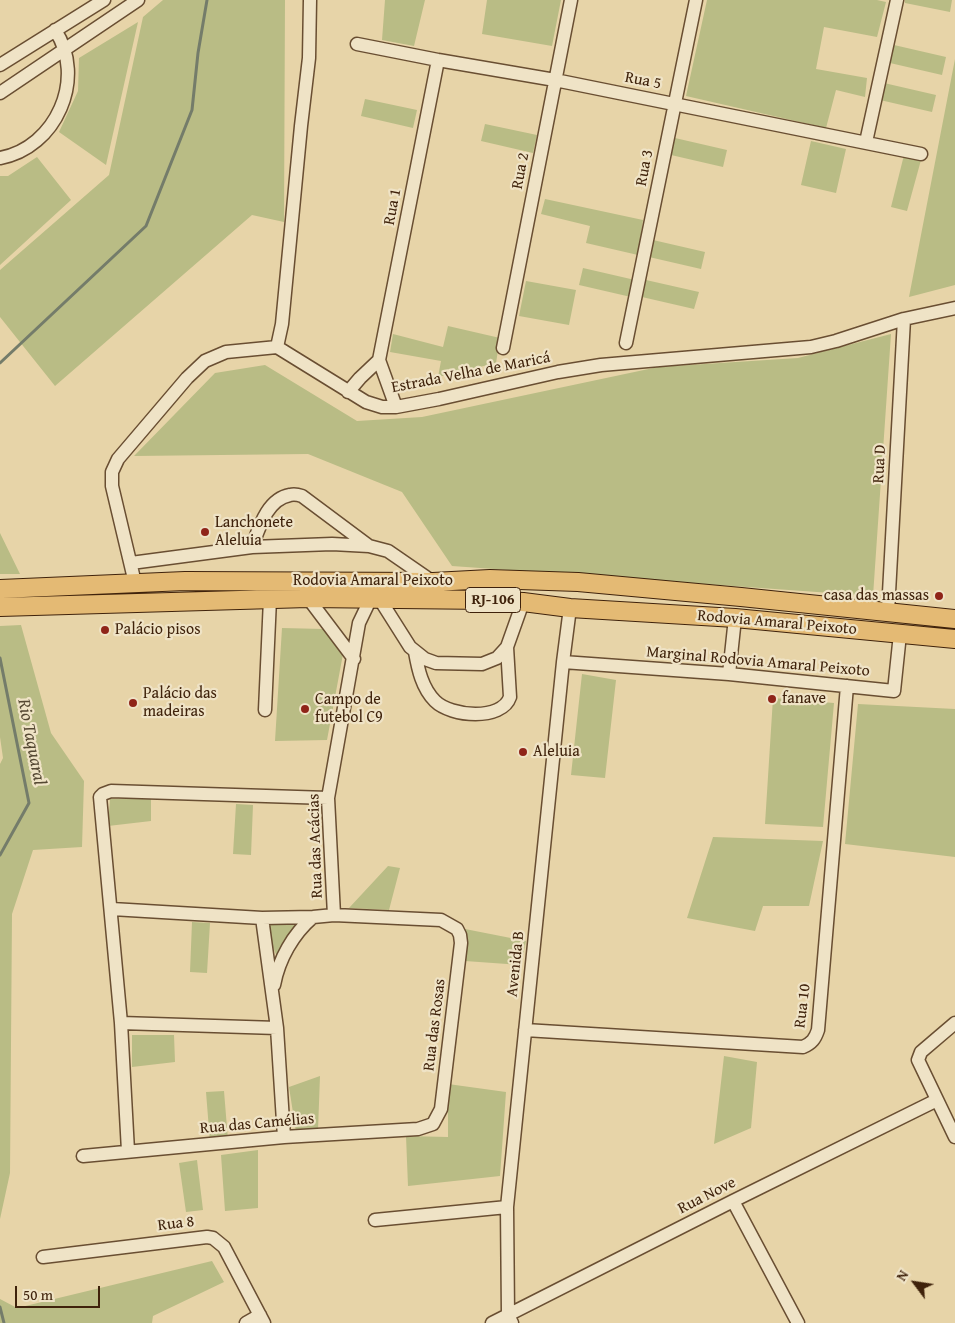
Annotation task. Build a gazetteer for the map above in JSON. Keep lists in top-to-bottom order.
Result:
{
  "streets": {
    "highway": ["Rodovia Amaral Peixoto", "RJ-106"],
    "street": [
      "Rua 5",
      "Rua 3",
      "Rua 2",
      "Rua 1",
      "Estrada Velha de Maricá",
      "Rua D",
      "Marginal Rodovia Amaral Peixoto",
      "Rua das Acácias",
      "Avenida B",
      "Rua 10",
      "Rua das Rosas",
      "Rua das Camélias",
      "Rua Nove",
      "Rua 8"
    ]
  },
  "crossings": [
    ["Rua 5", "Rua 3"],
    ["Rua 5", "Rua 2"],
    ["Rua 5", "Rua 1"],
    ["Estrada Velha de Maricá", "Rua D"],
    ["Rua D", "Rodovia Amaral Peixoto"],
    ["Rodovia Amaral Peixoto", "Marginal Rodovia Amaral Peixoto"],
    ["Rodovia Amaral Peixoto", "Rua das Acácias"],
    ["Rodovia Amaral Peixoto", "Avenida B"],
    ["Marginal Rodovia Amaral Peixoto", "Avenida B"],
    ["Marginal Rodovia Amaral Peixoto", "Rua 10"],
    ["Rua das Acácias", "Rua das Rosas"],
    ["Avenida B", "Rua 10"],
    ["Avenida B", "Rua Nove"],
    ["Rua das Rosas", "Rua das Camélias"]
  ],
  "water": ["Rio Taquaral"],
  "places": [
    "Lanchonete Aleluia",
    "casa das massas",
    "Palácio pisos",
    "fanave",
    "Palácio das madeiras",
    "Campo de futebol C9",
    "Aleluia"
  ],
  "scale_bar": "50 m",
  "north": "top left"
}
